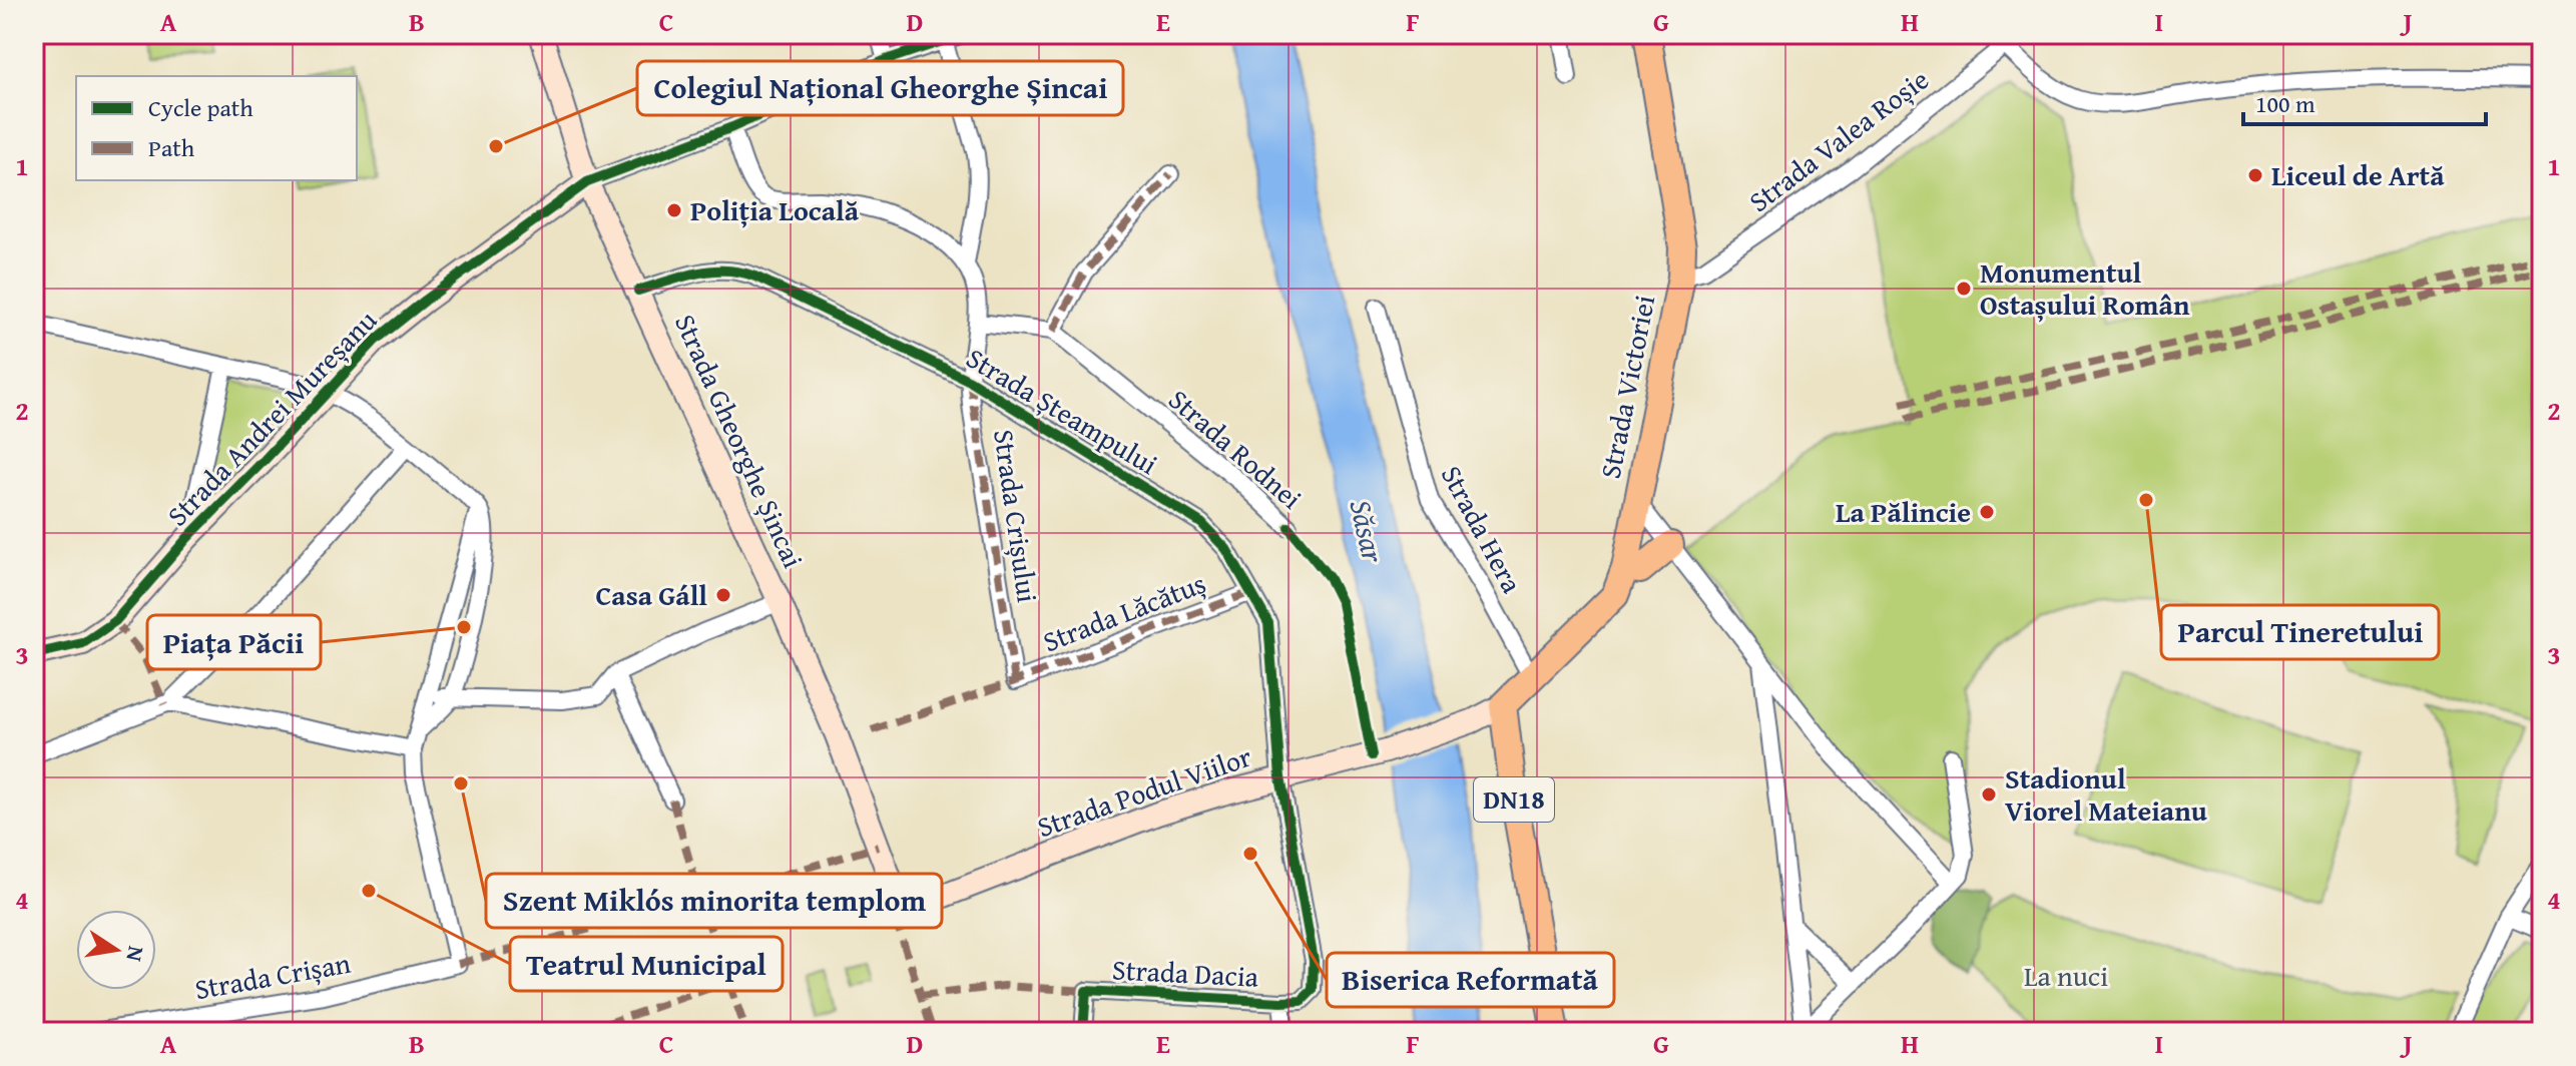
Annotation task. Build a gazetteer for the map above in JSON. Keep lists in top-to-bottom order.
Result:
{
  "streets": {
    "main road": [
      "Strada Victoriei",
      "Strada Andrei Mureșanu",
      "Strada Gheorghe Șincai",
      "Strada Podul Viilor",
      "DN18"
    ],
    "street": [
      "Strada Valea Roșie",
      "Strada Șteampului",
      "Strada Rodnei",
      "Strada Crișului",
      "Strada Hera",
      "Strada Lăcătuș",
      "Strada Dacia",
      "Strada Crișan"
    ]
  },
  "crossings": [
    ["Strada Valea Roșie", "Strada Victoriei"],
    ["Strada Victoriei", "Strada Hera"],
    ["Strada Victoriei", "Strada Podul Viilor"],
    ["Strada Victoriei", "DN18"],
    ["Strada Șteampului", "Strada Gheorghe Șincai"],
    ["Strada Șteampului", "Strada Crișului"],
    ["Strada Șteampului", "Strada Lăcătuș"],
    ["Strada Șteampului", "Strada Podul Viilor"],
    ["Strada Șteampului", "Strada Dacia"],
    ["Strada Andrei Mureșanu", "Strada Gheorghe Șincai"],
    ["Strada Gheorghe Șincai", "Strada Podul Viilor"],
    ["Strada Crișului", "Strada Lăcătuș"],
    ["Strada Podul Viilor", "DN18"]
  ],
  "water": ["Săsar"],
  "parks": ["La nuci"],
  "places": [
    "Colegiul Național Gheorghe Șincai",
    "Liceul de Artă",
    "Poliția Locală",
    "Monumentul Ostașului Român",
    "Parcul Tineretului",
    "La Pălincie",
    "Casa Gáll",
    "Piața Păcii",
    "Szent Miklós minorita templom",
    "Stadionul Viorel Mateianu",
    "Biserica Reformată",
    "Teatrul Municipal"
  ],
  "legend": ["Cycle path", "Path"],
  "scale_bar": "100 m",
  "north": "right",
  "grid": {
    "columns": [
      "A",
      "B",
      "C",
      "D",
      "E",
      "F",
      "G",
      "H",
      "I",
      "J"
    ],
    "rows": [
      "1",
      "2",
      "3",
      "4"
    ]
  }
}
